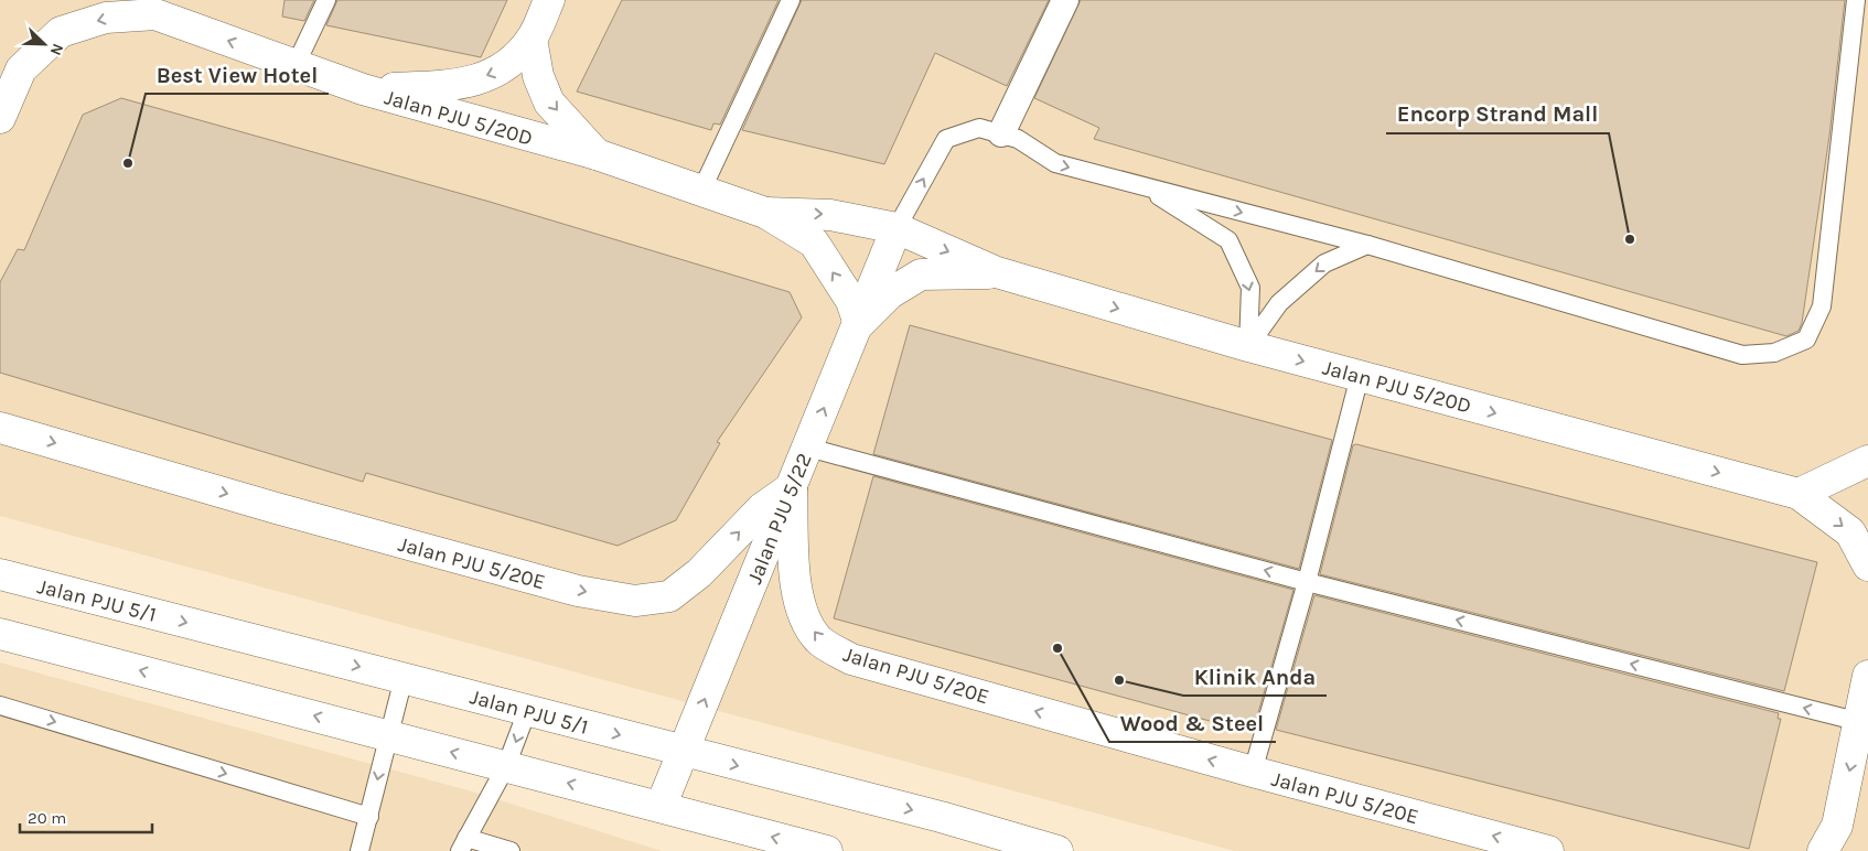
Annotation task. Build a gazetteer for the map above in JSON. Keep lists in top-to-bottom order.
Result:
{
  "streets": {
    "street": [
      "Jalan PJU 5/20D",
      "Jalan PJU 5/22",
      "Jalan PJU 5/20E",
      "Jalan PJU 5/1"
    ]
  },
  "crossings": [
    ["Jalan PJU 5/20D", "Jalan PJU 5/22"],
    ["Jalan PJU 5/22", "Jalan PJU 5/20E"],
    ["Jalan PJU 5/22", "Jalan PJU 5/1"]
  ],
  "one_way": ["Jalan PJU 5/22"],
  "places": [
    "Best View Hotel",
    "Encorp Strand Mall",
    "Wood & Steel",
    "Klinik Anda"
  ],
  "scale_bar": "20 m",
  "north": "bottom right"
}
